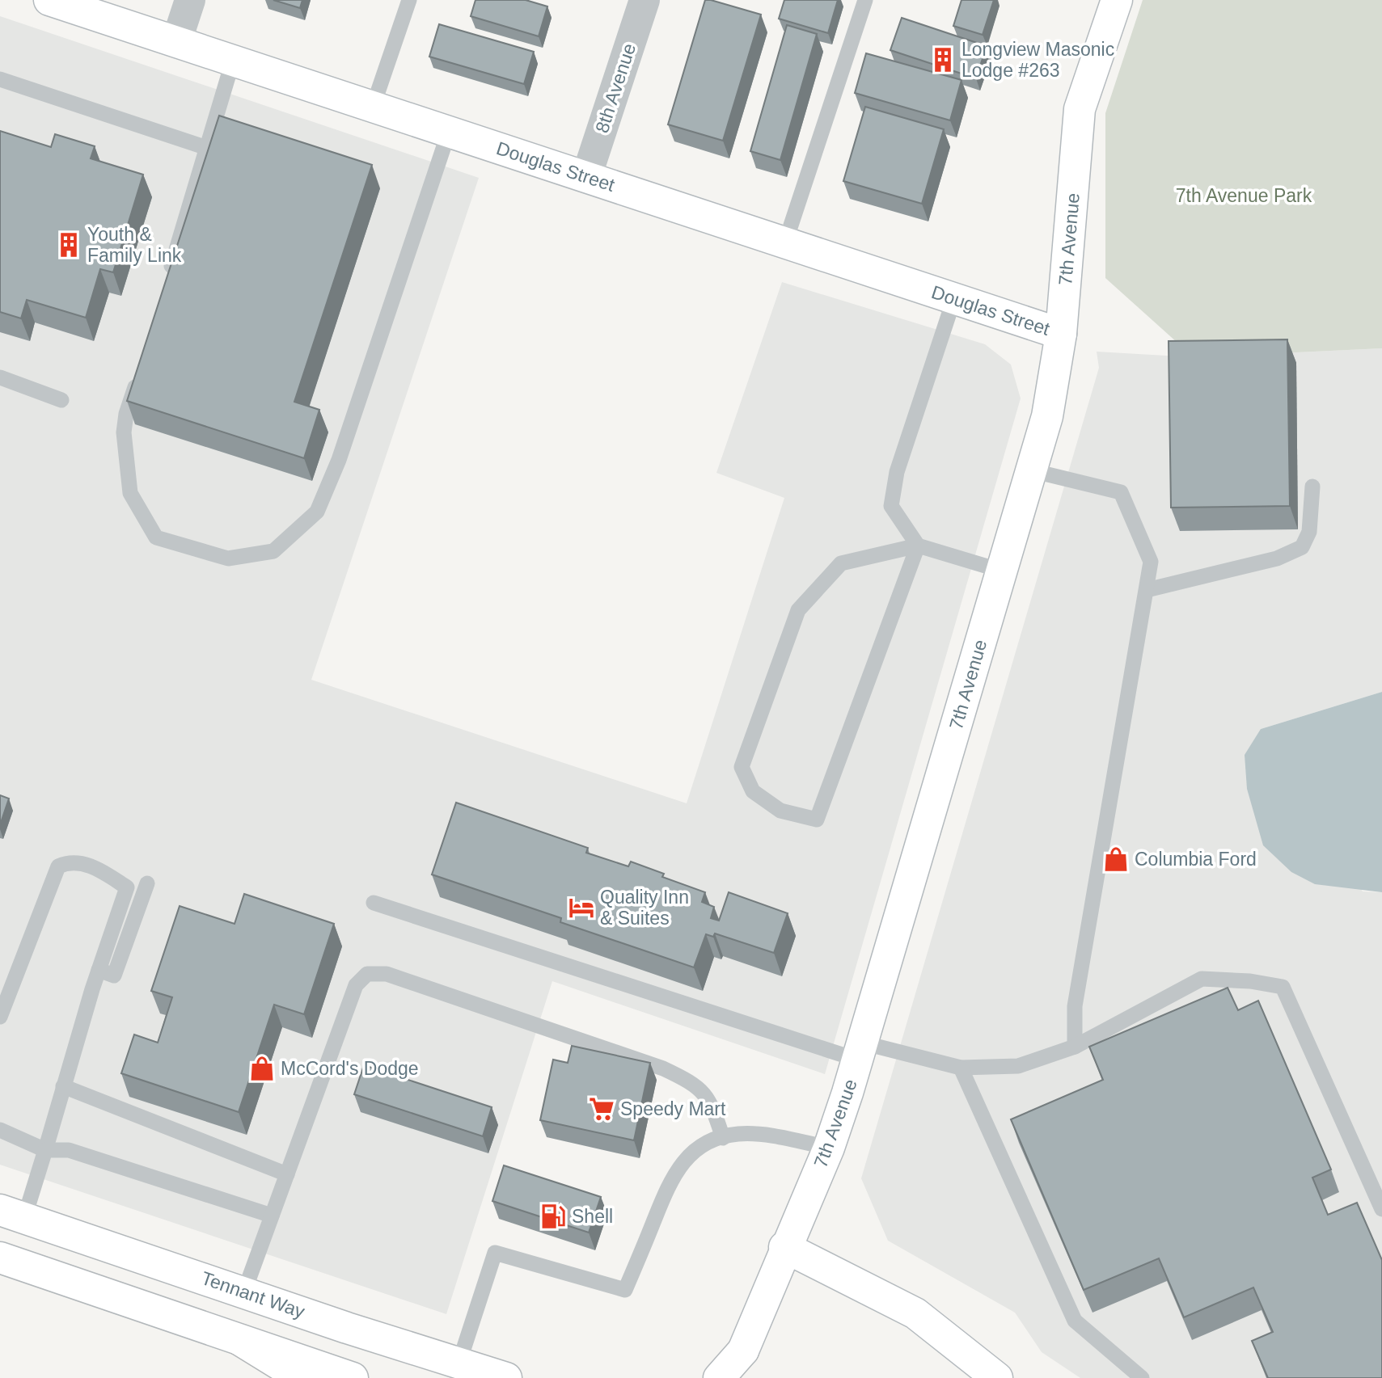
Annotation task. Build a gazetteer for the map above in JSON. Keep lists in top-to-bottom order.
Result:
{
  "streets": {
    "main road": ["Douglas Street", "7th Avenue", "Tennant Way"],
    "street": ["8th Avenue"]
  },
  "crossings": [
    ["8th Avenue", "Douglas Street"],
    ["Douglas Street", "7th Avenue"]
  ],
  "parks": ["7th Avenue Park"],
  "places": {
    "building": ["Longview Masonic Lodge #263", "Youth & Family Link"],
    "shop": ["Columbia Ford", "McCord's Dodge"],
    "hotel": ["Quality Inn & Suites"],
    "supermarket": ["Speedy Mart"],
    "fuel station": ["Shell"]
  }
}
